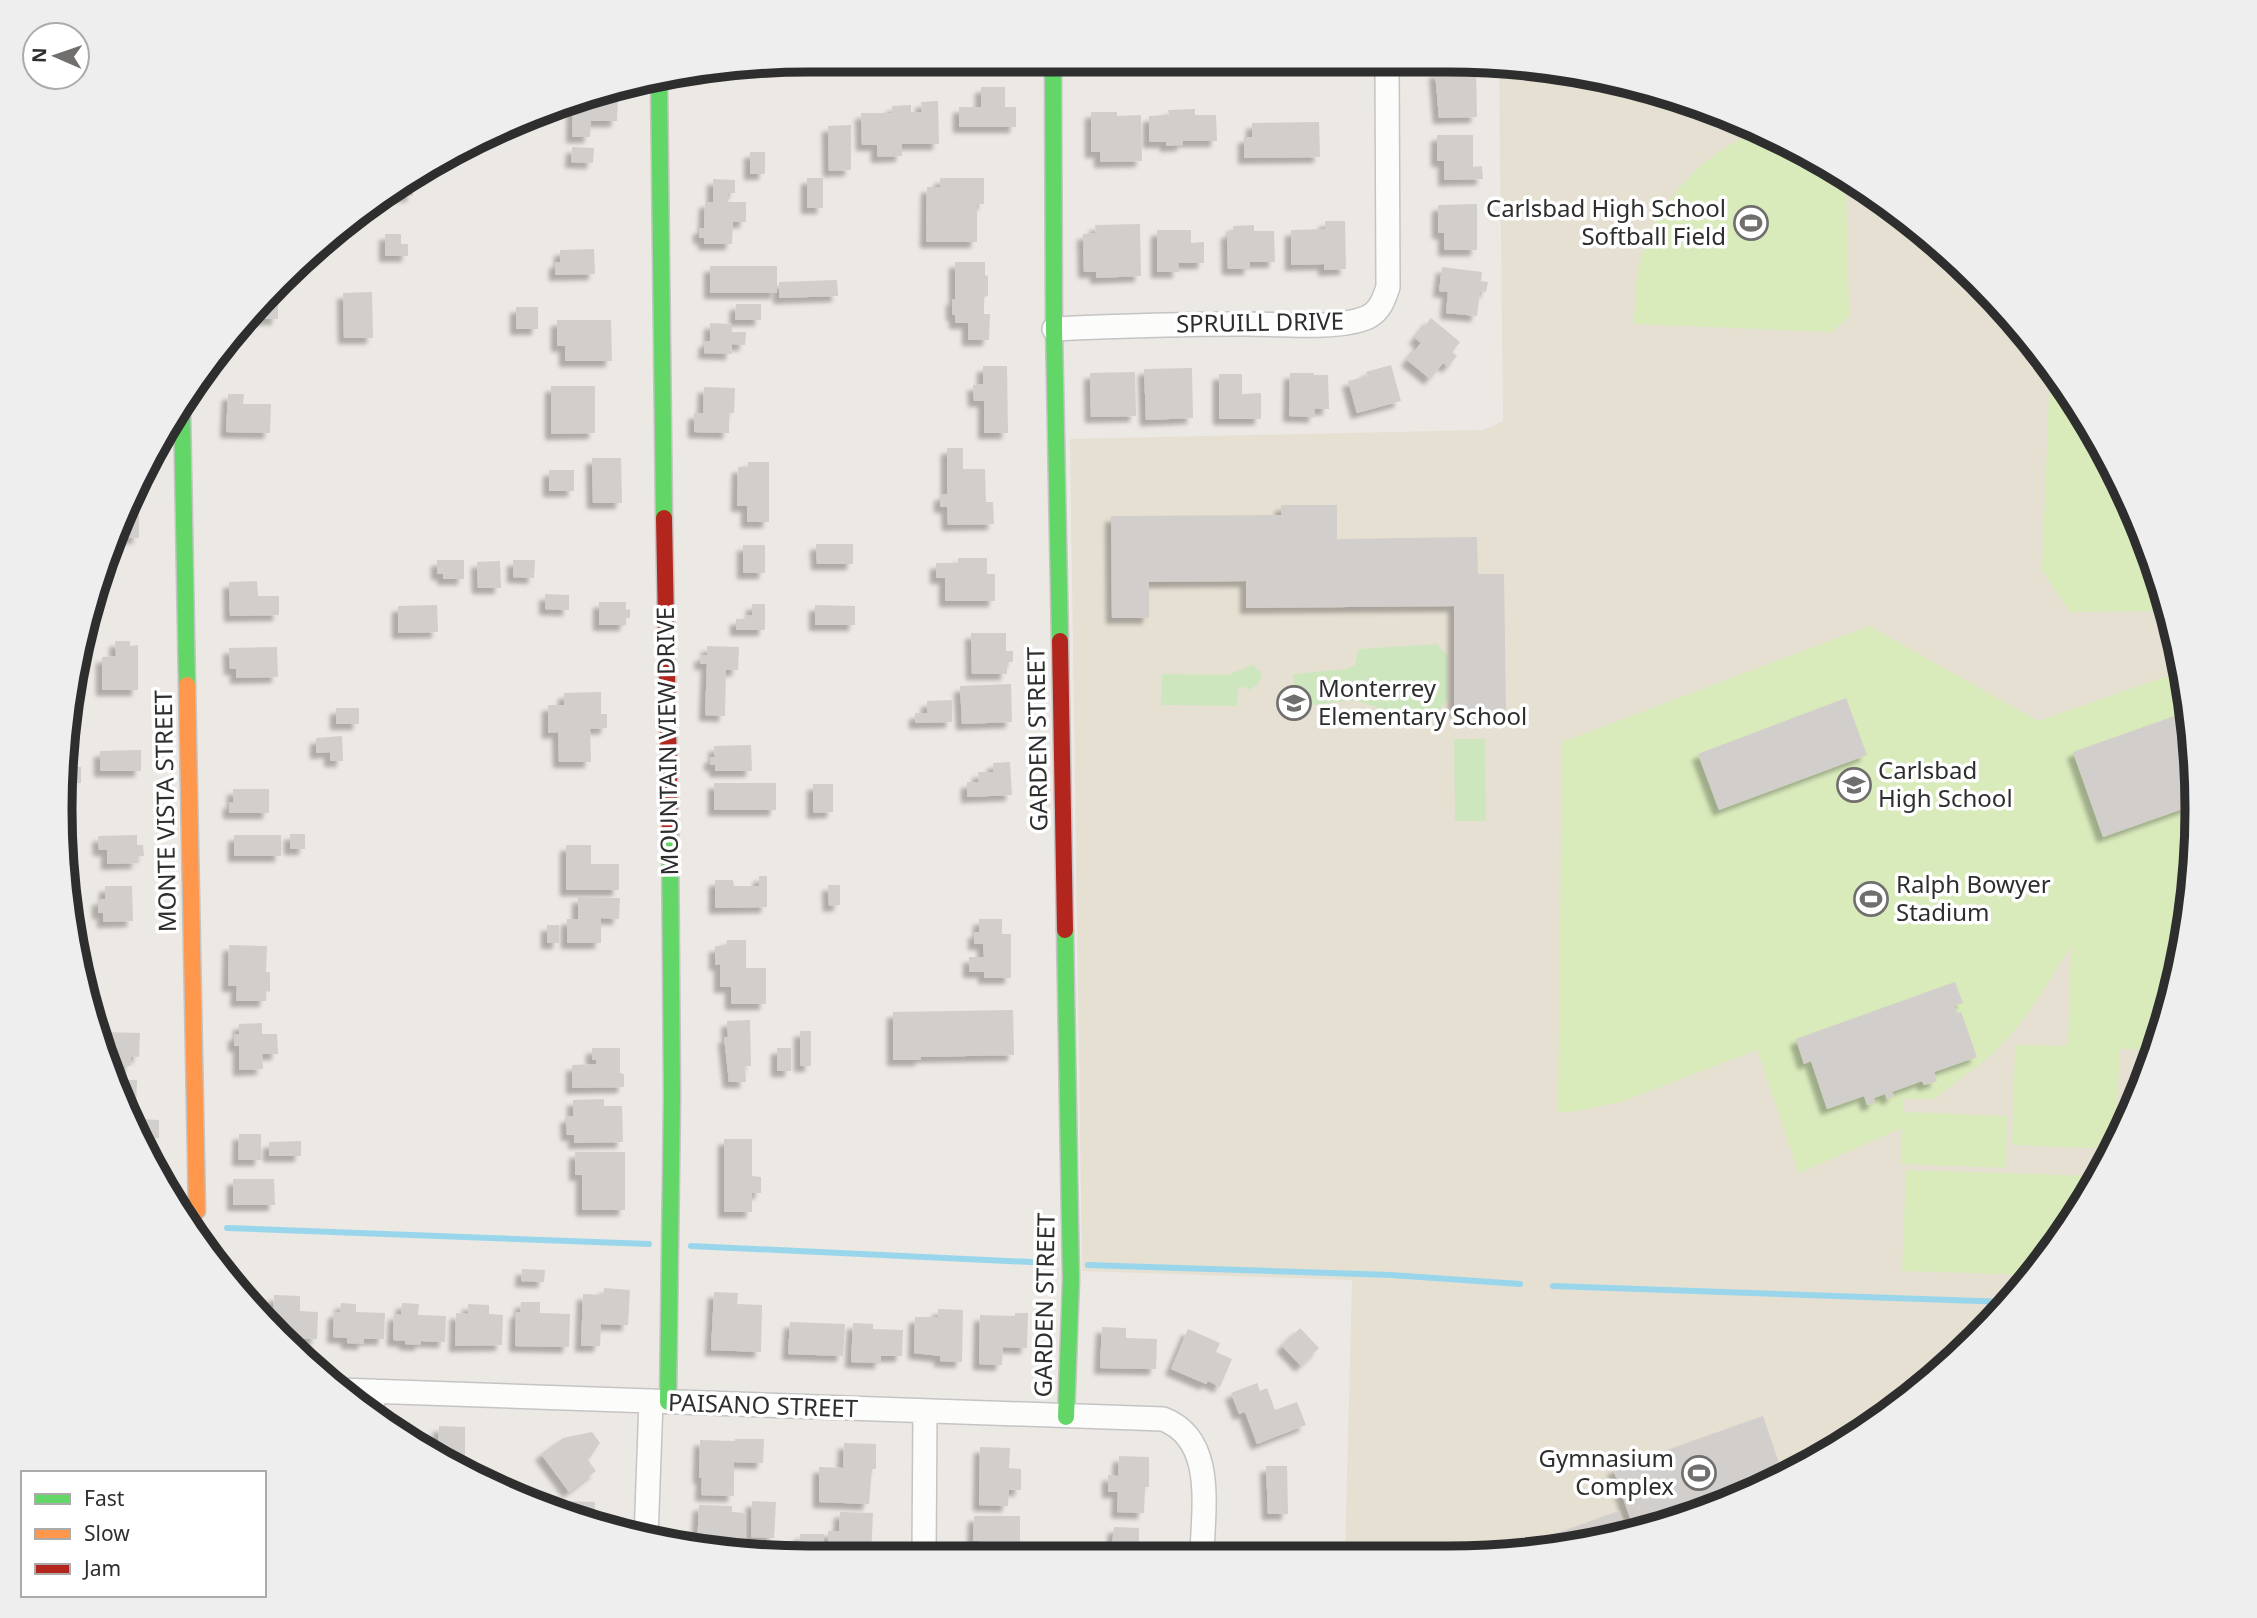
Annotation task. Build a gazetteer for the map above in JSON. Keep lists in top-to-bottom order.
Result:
{
  "streets": {
    "street": [
      "SPRUILL DRIVE",
      "GARDEN STREET",
      "MOUNTAIN VIEW DRIVE",
      "MONTE VISTA STREET",
      "PAISANO STREET"
    ]
  },
  "crossings": [
    ["SPRUILL DRIVE", "GARDEN STREET"],
    ["GARDEN STREET", "PAISANO STREET"],
    ["MOUNTAIN VIEW DRIVE", "PAISANO STREET"]
  ],
  "places": {
    "sports": ["Carlsbad High School Softball Field", "Ralph Bowyer Stadium", "Gymnasium Complex"],
    "school or university": ["Monterrey Elementary School", "Carlsbad High School"]
  },
  "legend": ["Fast", "Slow", "Jam"],
  "north": "left"
}
